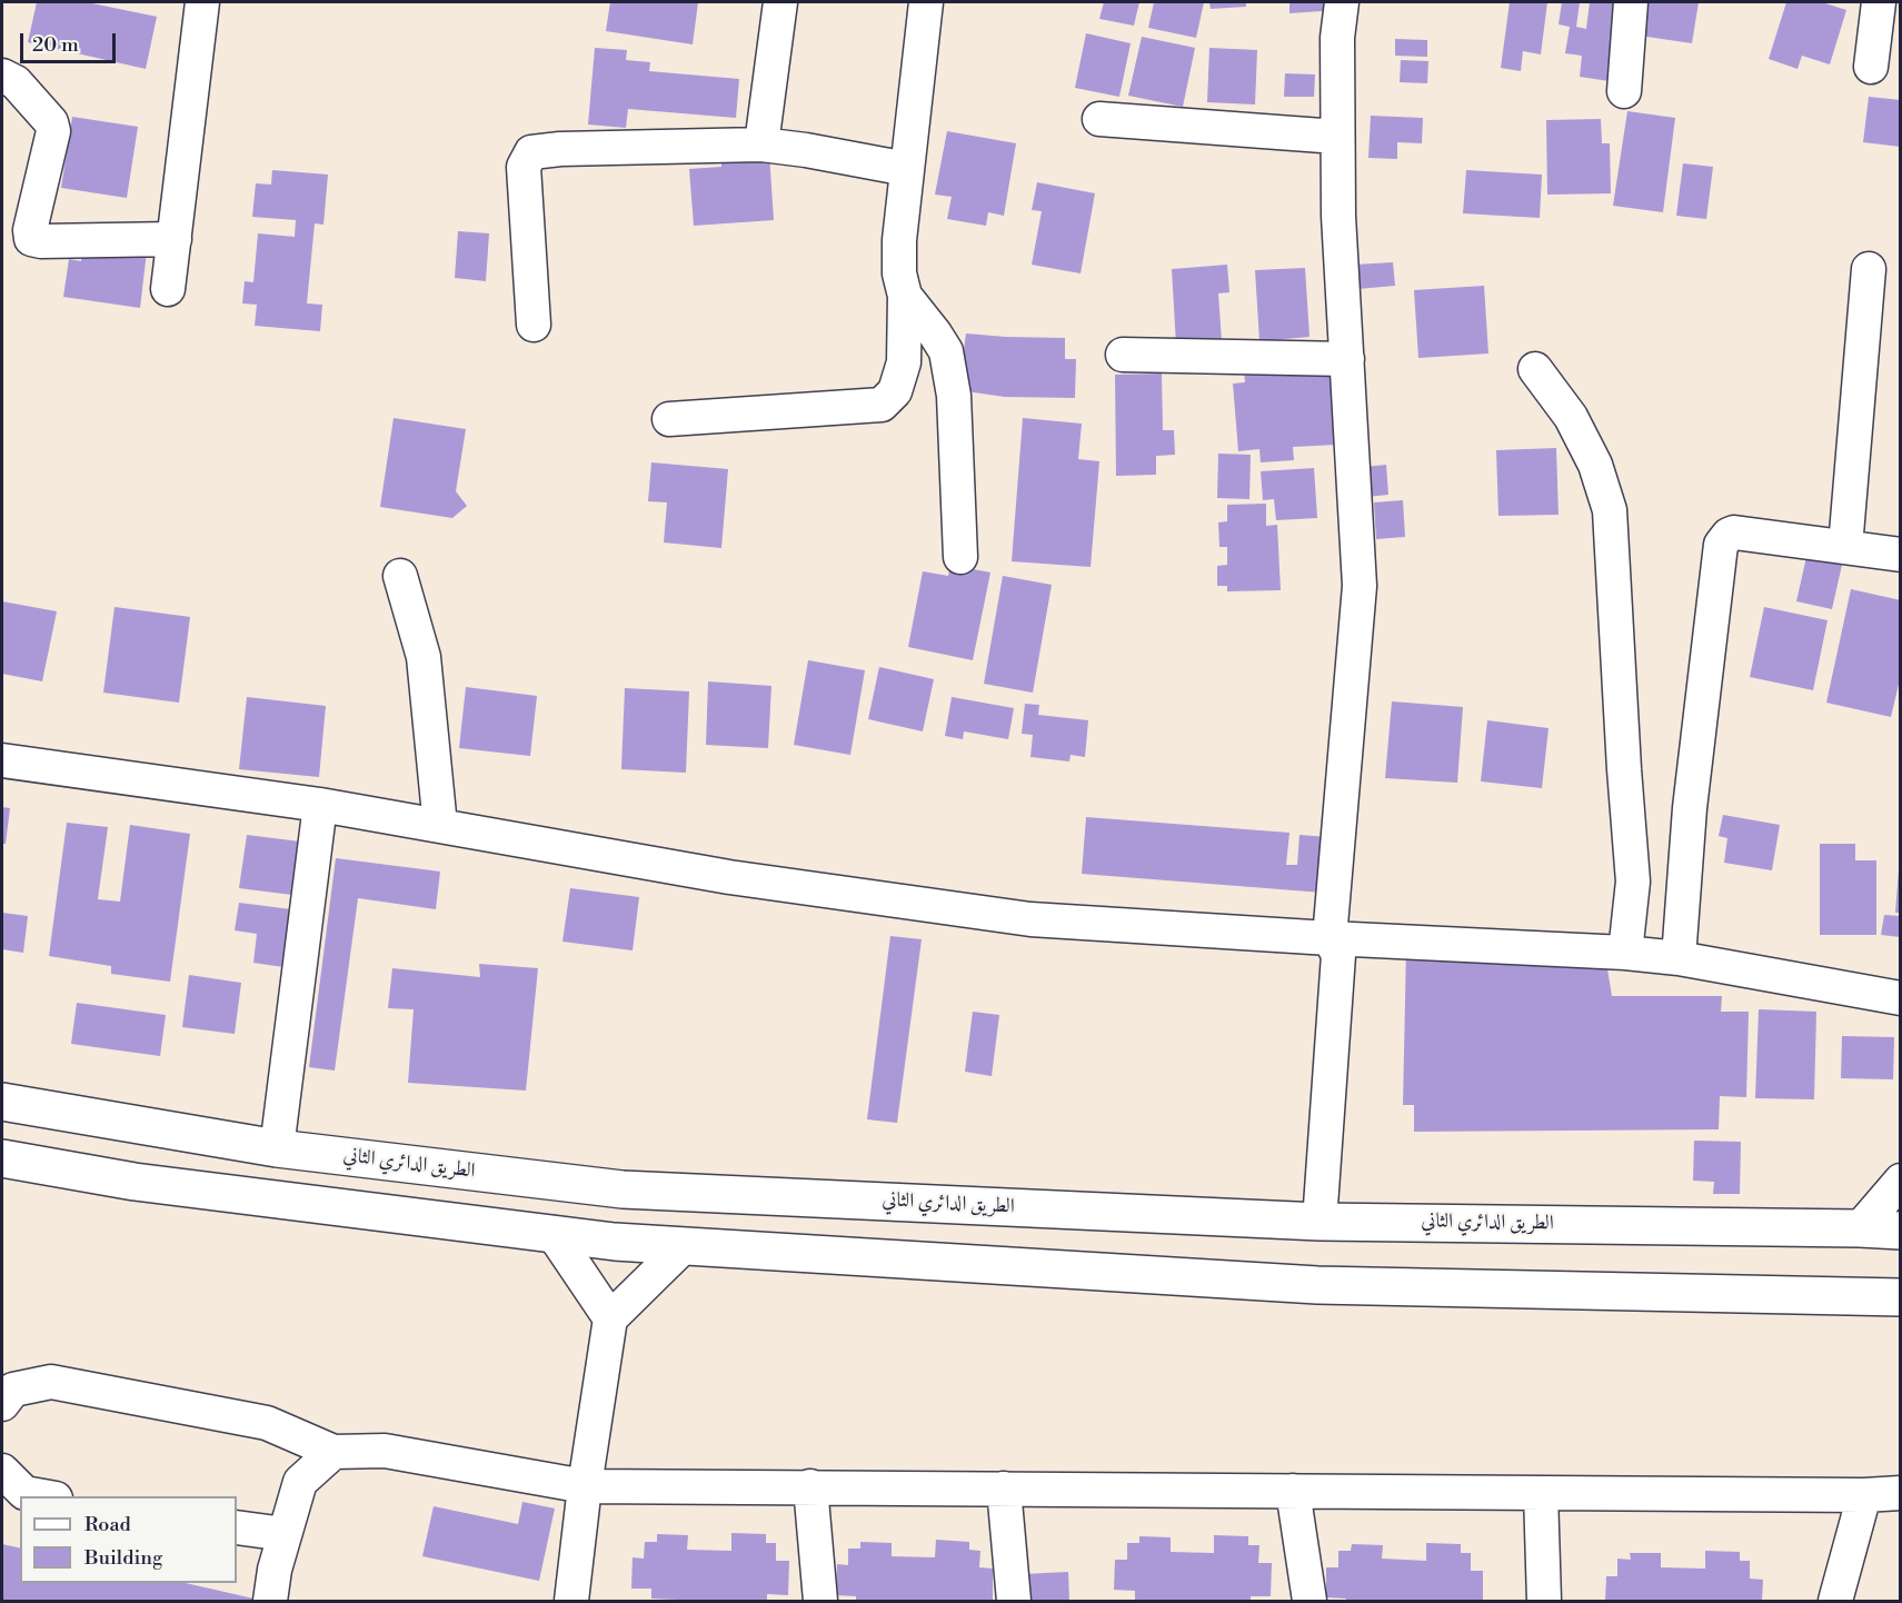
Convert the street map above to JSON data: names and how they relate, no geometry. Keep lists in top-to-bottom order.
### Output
{
  "streets": {
    "highway": ["الطريق الدائري الثاني"]
  },
  "legend": ["Road", "Building"],
  "scale_bar": "20 m"
}
